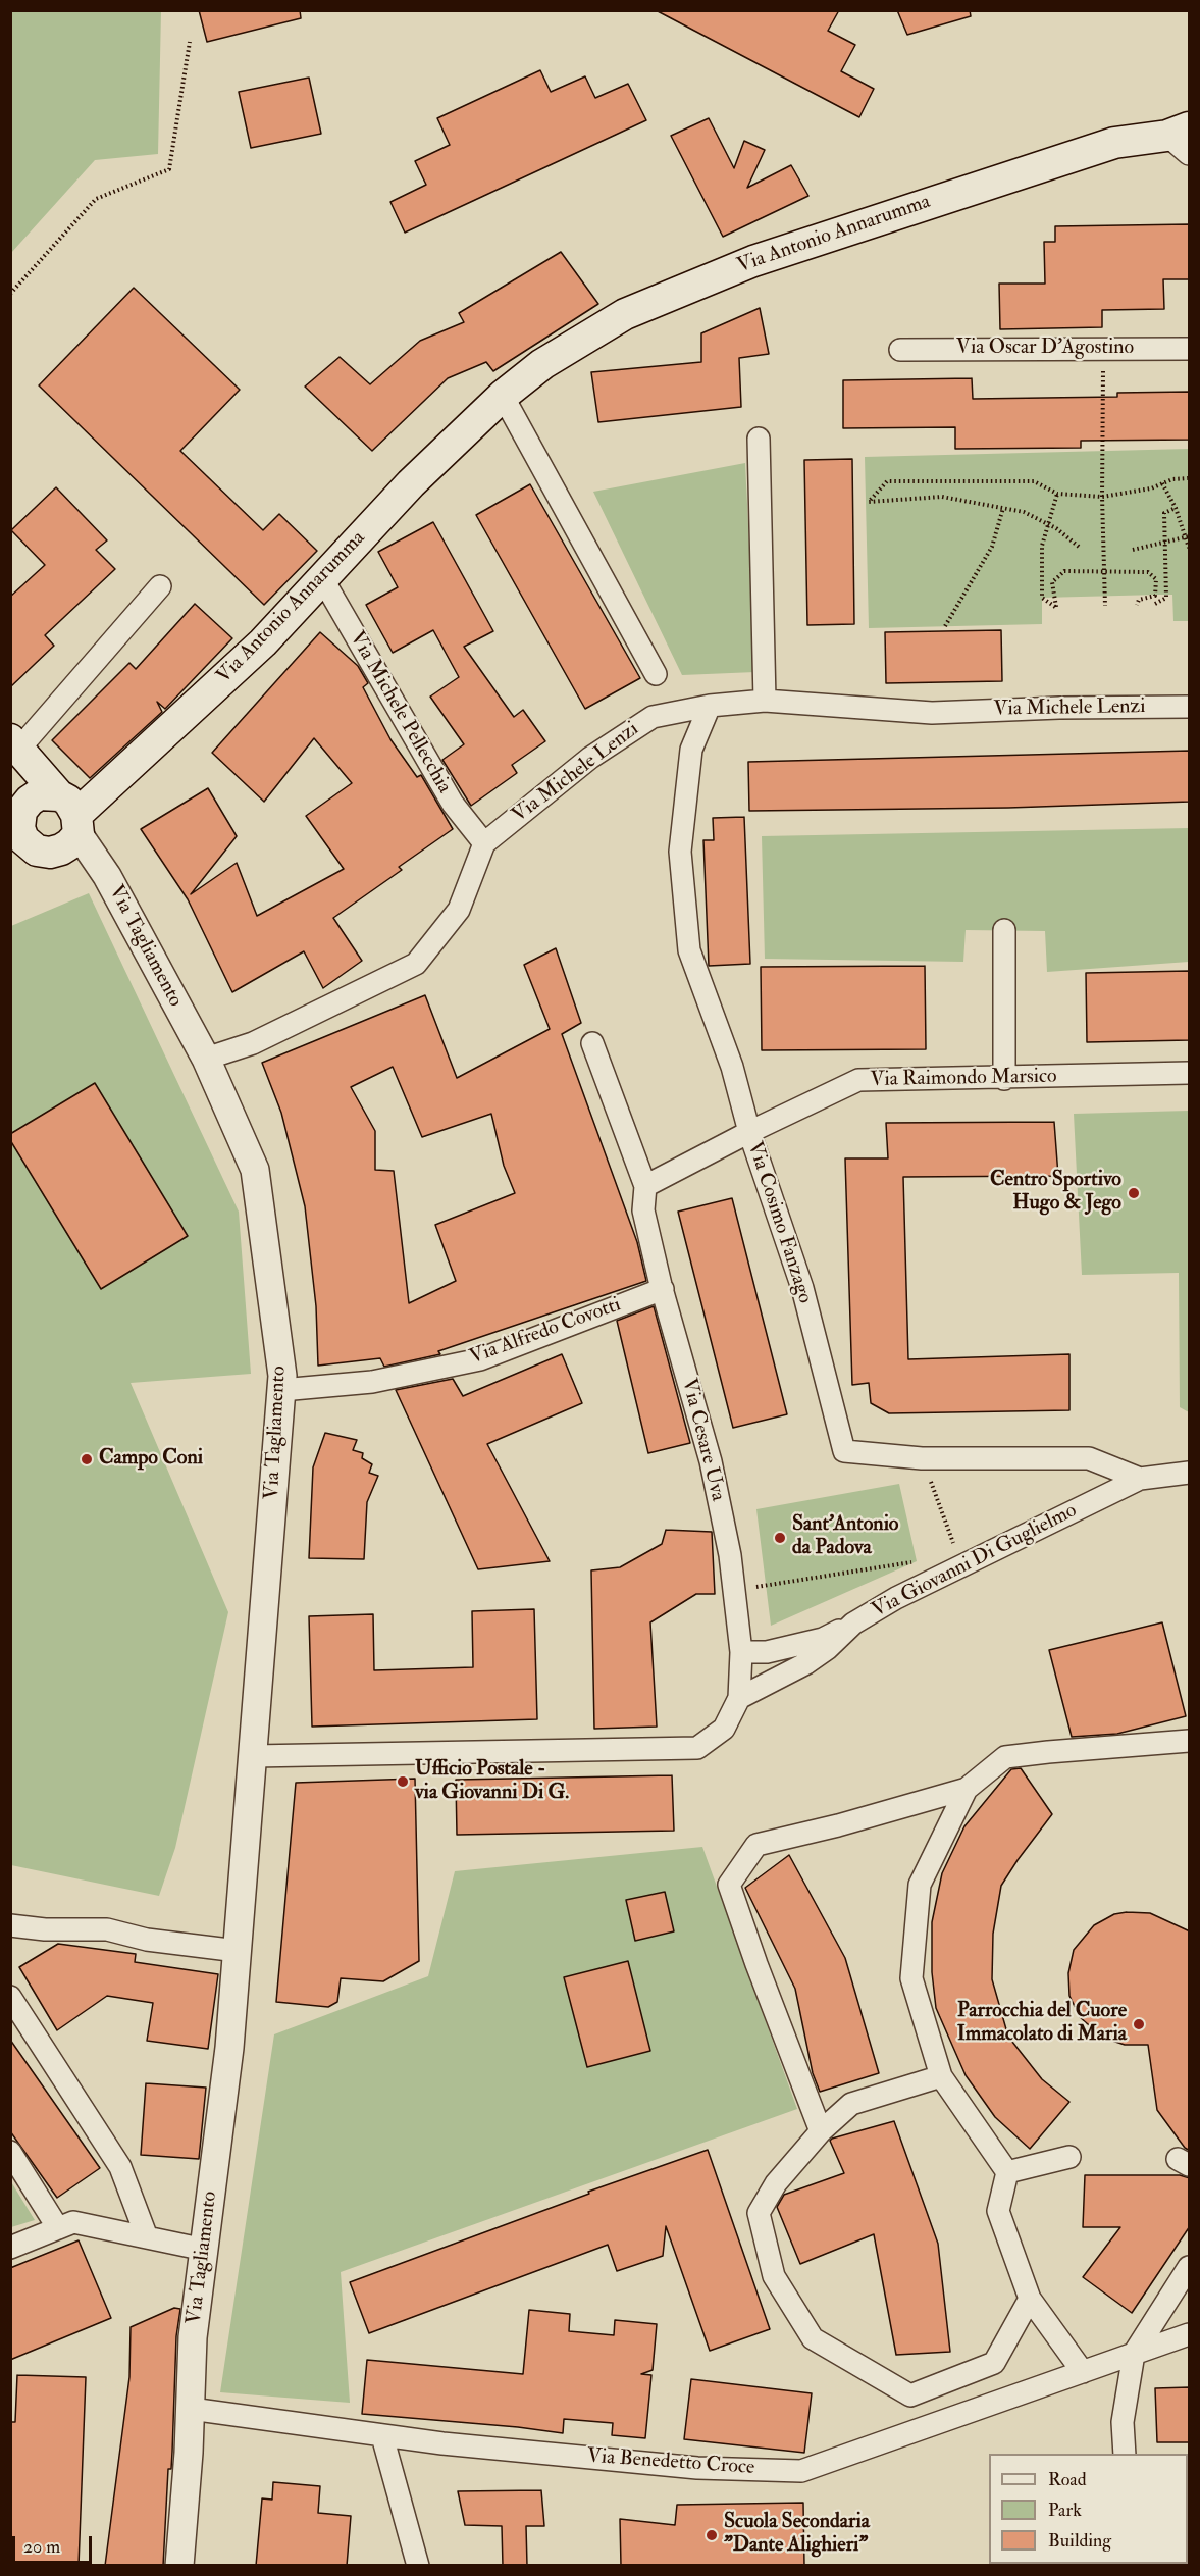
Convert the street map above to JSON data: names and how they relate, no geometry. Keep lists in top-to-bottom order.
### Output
{
  "streets": {
    "main road": ["Via Antonio Annarumma"],
    "street": [
      "Via Oscar D'Agostino",
      "Via Michele Lenzi",
      "Via Michele Pellecchia",
      "Via Tagliamento",
      "Via Raimondo Marsico",
      "Via Cosimo Fanzago",
      "Via Alfredo Covotti",
      "Via Cesare Uva",
      "Via Giovanni Di Guglielmo",
      "Via Benedetto Croce"
    ]
  },
  "crossings": [
    ["Via Antonio Annarumma", "Via Michele Pellecchia"],
    ["Via Antonio Annarumma", "Via Tagliamento"],
    ["Via Michele Lenzi", "Via Michele Pellecchia"],
    ["Via Michele Lenzi", "Via Cosimo Fanzago"],
    ["Via Tagliamento", "Via Alfredo Covotti"],
    ["Via Tagliamento", "Via Benedetto Croce"],
    ["Via Raimondo Marsico", "Via Cosimo Fanzago"],
    ["Via Cosimo Fanzago", "Via Giovanni Di Guglielmo"],
    ["Via Alfredo Covotti", "Via Cesare Uva"],
    ["Via Cesare Uva", "Via Giovanni Di Guglielmo"]
  ],
  "places": [
    "Centro Sportivo Hugo & Jego",
    "Campo Coni",
    "Sant'Antonio da Padova",
    "Ufficio Postale - via Giovanni Di G.",
    "Parrocchia del Cuore Immacolato di Maria",
    "Scuola Secondaria \"Dante Alighieri\""
  ],
  "legend": ["Road", "Park", "Building"],
  "scale_bar": "20 m"
}
